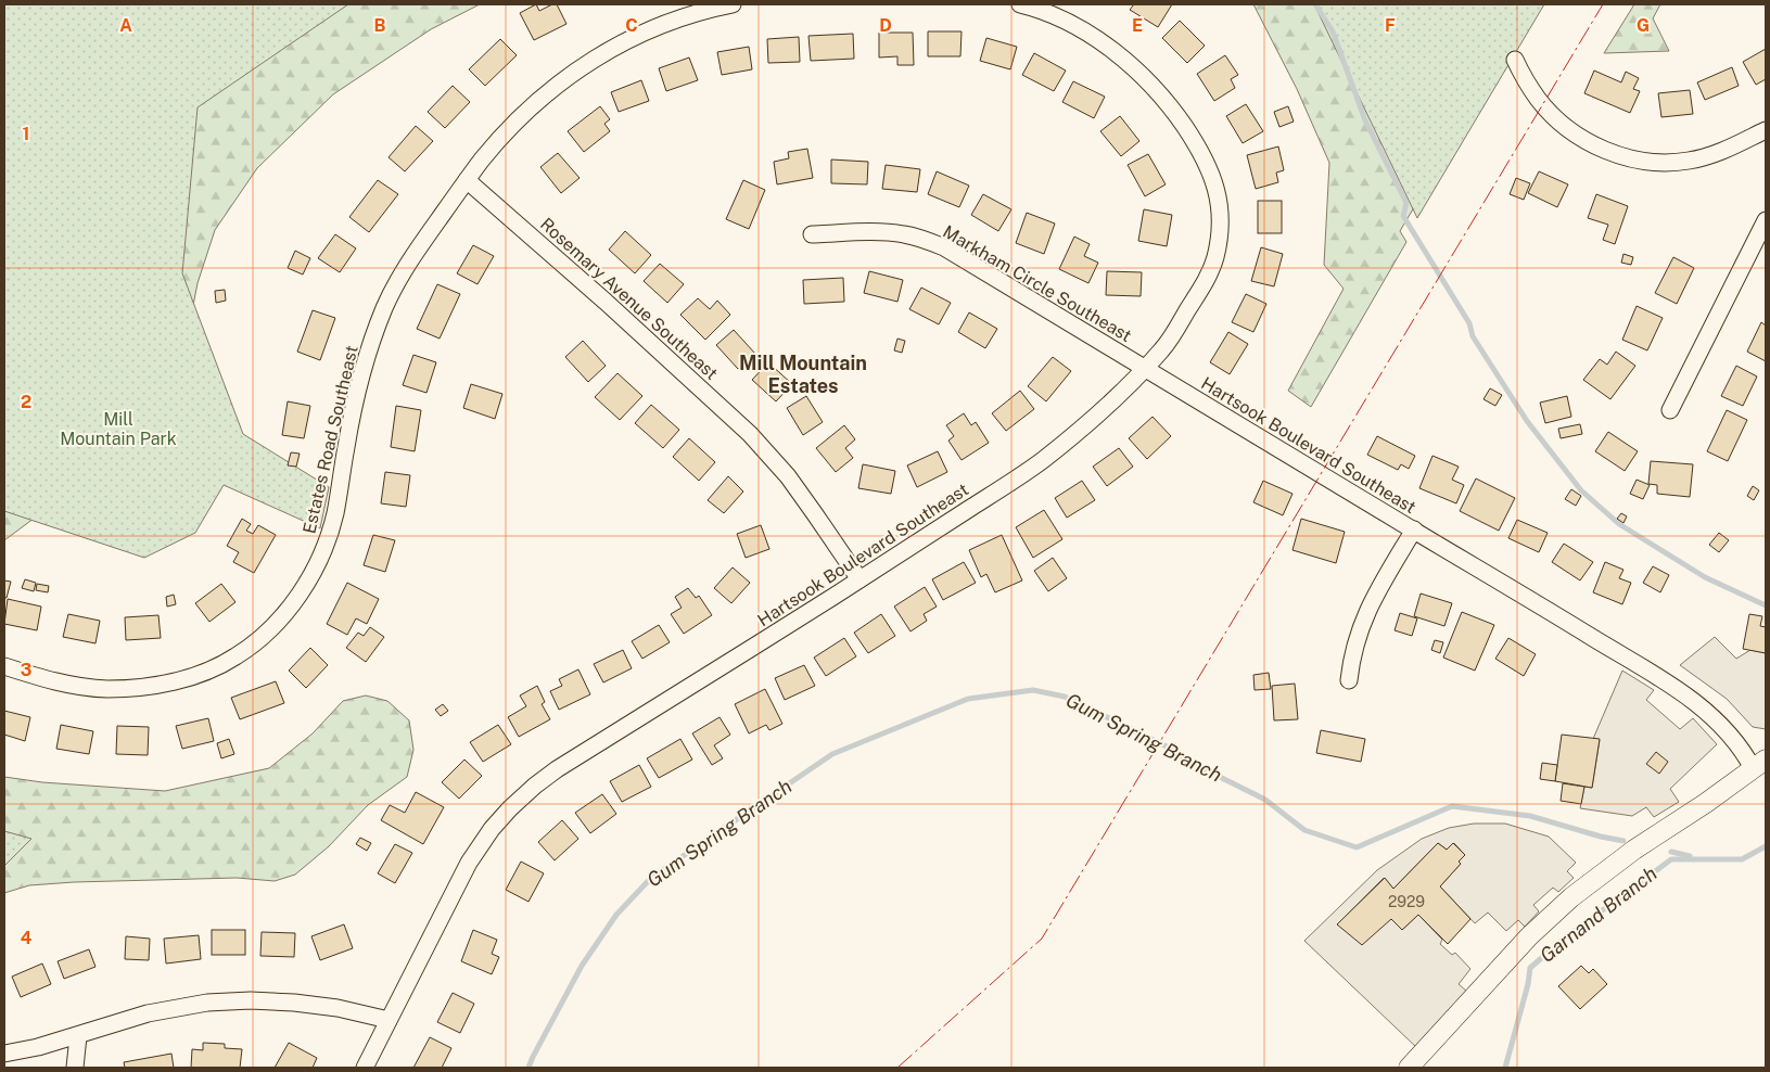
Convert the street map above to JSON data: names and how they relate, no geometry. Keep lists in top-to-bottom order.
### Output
{
  "streets": {
    "street": [
      "Markham Circle Southeast",
      "Rosemary Avenue Southeast",
      "Estates Road Southeast",
      "Hartsook Boulevard Southeast"
    ]
  },
  "crossings": [
    ["Markham Circle Southeast", "Hartsook Boulevard Southeast"],
    ["Rosemary Avenue Southeast", "Estates Road Southeast"],
    ["Rosemary Avenue Southeast", "Hartsook Boulevard Southeast"]
  ],
  "districts": ["Mill Mountain Estates"],
  "water": ["Gum Spring Branch", "Garnand Branch"],
  "parks": ["Mill Mountain Park"],
  "house_numbers": ["2929"],
  "grid": {
    "columns": [
      "A",
      "B",
      "C",
      "D",
      "E",
      "F",
      "G"
    ],
    "rows": [
      "1",
      "2",
      "3",
      "4"
    ]
  }
}
